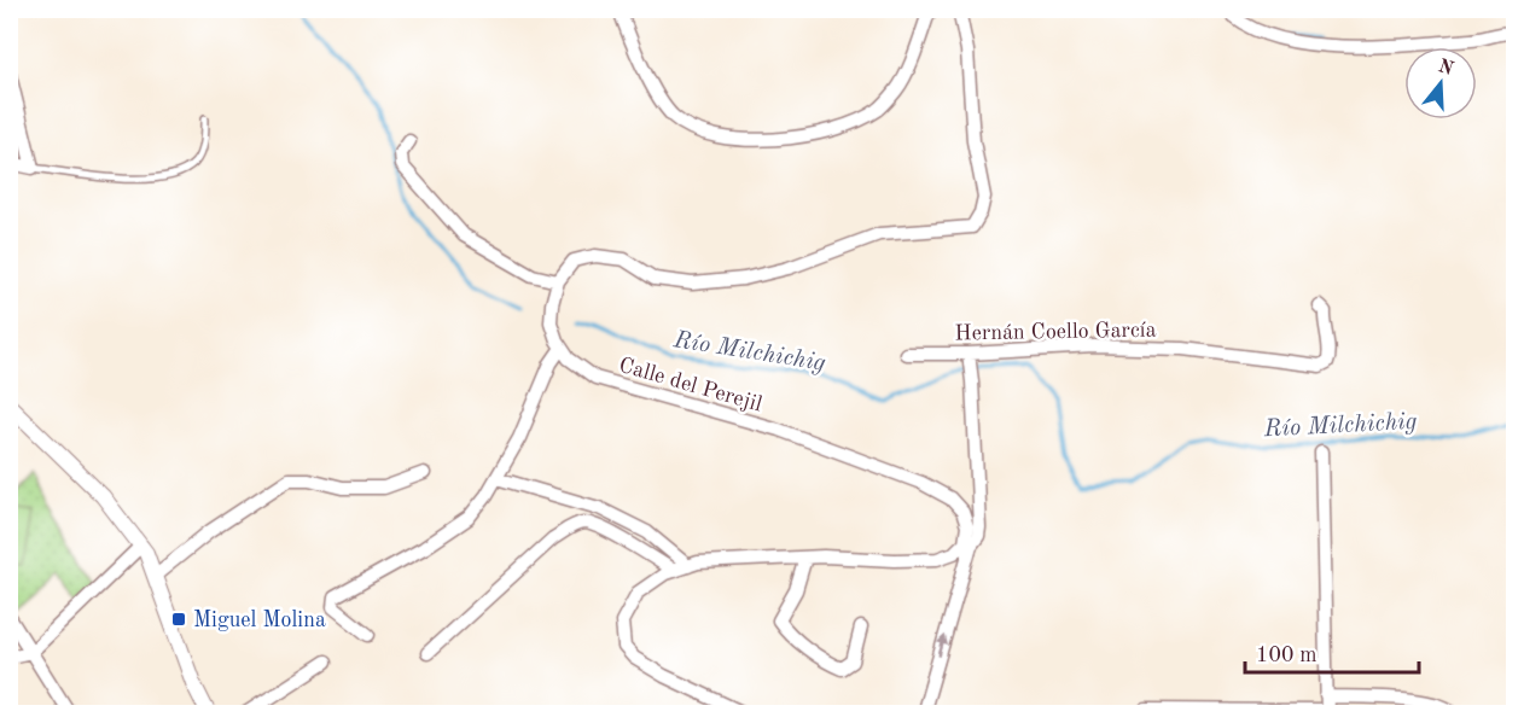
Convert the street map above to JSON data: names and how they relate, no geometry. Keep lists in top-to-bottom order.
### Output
{
  "streets": {
    "street": ["Hernán Coello García", "Calle del Perejil"]
  },
  "crossings": [
    ["Hernán Coello García", "Calle del Perejil"]
  ],
  "water": ["Río Milchichig"],
  "places": {
    "transit": ["Miguel Molina"]
  },
  "scale_bar": "100 m",
  "north": "top"
}
